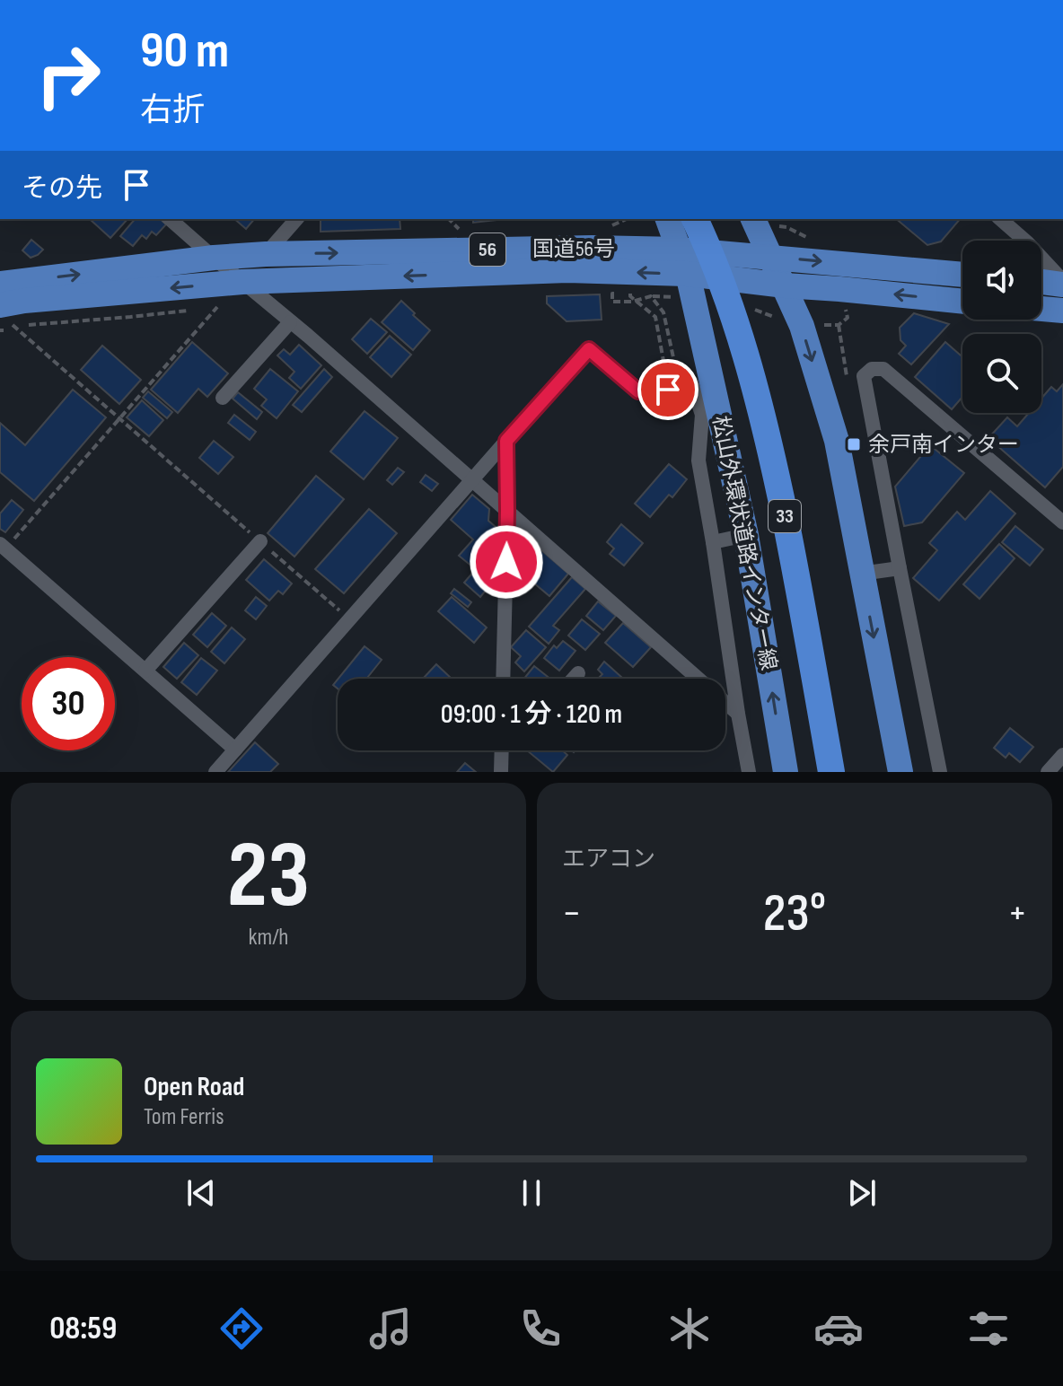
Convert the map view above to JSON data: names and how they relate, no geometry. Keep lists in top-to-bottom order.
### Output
{
  "streets": {
    "highway": [
      "国道56号",
      "56",
      "33",
      "松山外環状道路インター線"
    ]
  },
  "crossings": [
    ["国道56号", "松山外環状道路インター線"]
  ],
  "places": {
    "transit": ["余戸南インター"]
  },
  "page": {
    "turn": ["90 m", "右折"],
    "then": "その先",
    "limit": "30",
    "trip": "09:00 · 1 分 · 120 m",
    "tile": [
      ["23", "km/h"],
      "エアコン"
    ],
    "heat": ["−", "23°", "+"],
    "song": ["Open Road", "Tom Ferris"],
    "tabs": "08:59"
  }
}
